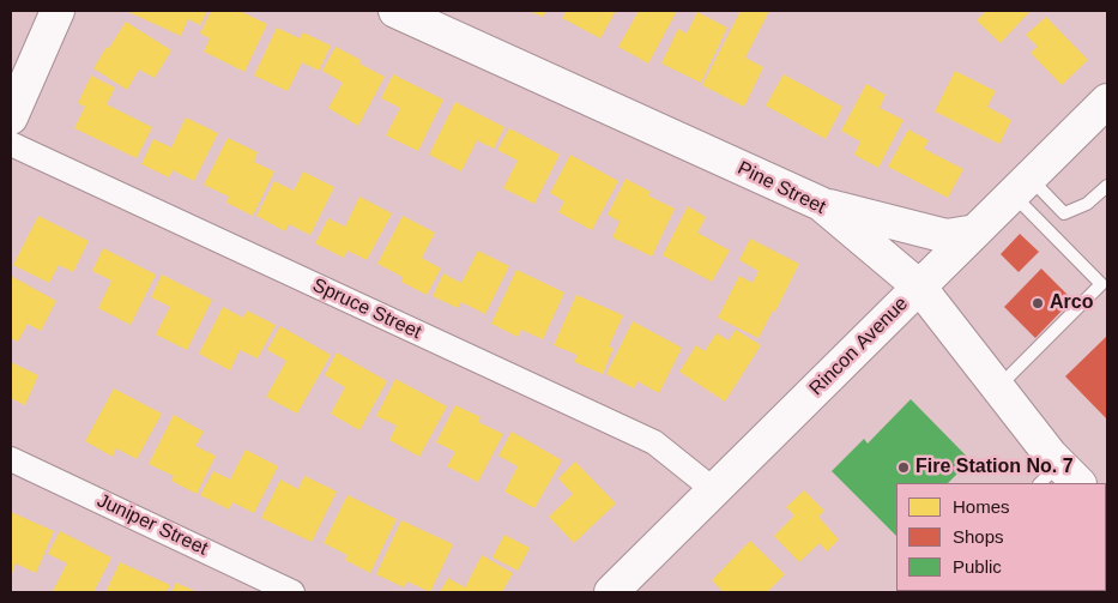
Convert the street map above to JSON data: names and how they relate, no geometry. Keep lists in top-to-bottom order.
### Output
{
  "streets": {
    "street": [
      "Pine Street",
      "Spruce Street",
      "Rincon Avenue",
      "Juniper Street"
    ]
  },
  "crossings": [
    ["Pine Street", "Rincon Avenue"],
    ["Spruce Street", "Rincon Avenue"]
  ],
  "places": ["Arco", "Fire Station No. 7"],
  "legend": ["Homes", "Shops", "Public"]
}
